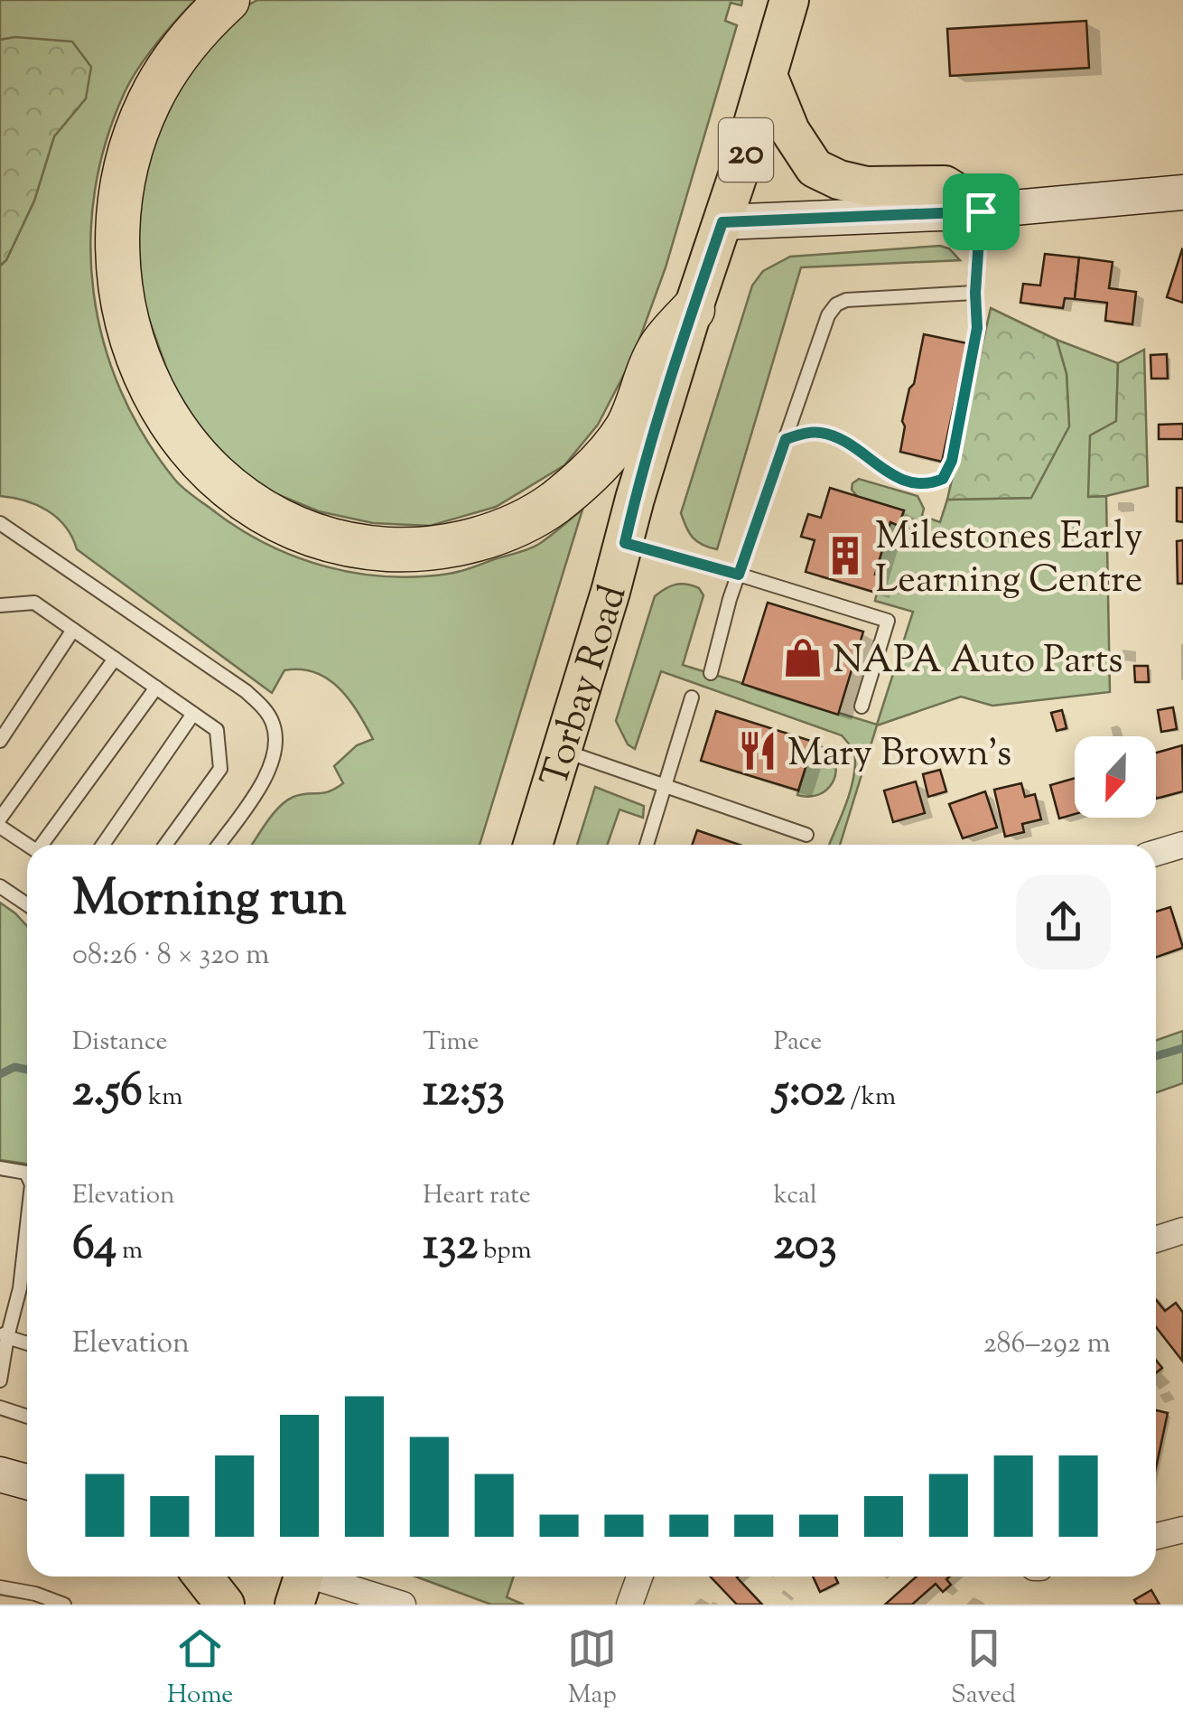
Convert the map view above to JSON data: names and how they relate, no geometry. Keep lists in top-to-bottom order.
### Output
{
  "streets": {
    "main road": ["20", "Torbay Road"]
  },
  "places": {
    "building": ["Milestones Early Learning Centre"],
    "shop": ["NAPA Auto Parts"],
    "restaurant": ["Mary Brown's"]
  },
  "north": "bottom",
  "page": {
    "heading": ["Morning run", "08:26 · 8 × 320 m"],
    "stats": [
      ["Distance", "2.56 km"],
      ["Time", "12:53"],
      ["Pace", "5:02 /km"],
      ["Elevation", "64 m"],
      ["Heart rate", "132 bpm"],
      ["kcal", "203"]
    ],
    "chart": ["Elevation", "286–292 m"],
    "tabs": ["Home", "Map", "Saved"]
  }
}
